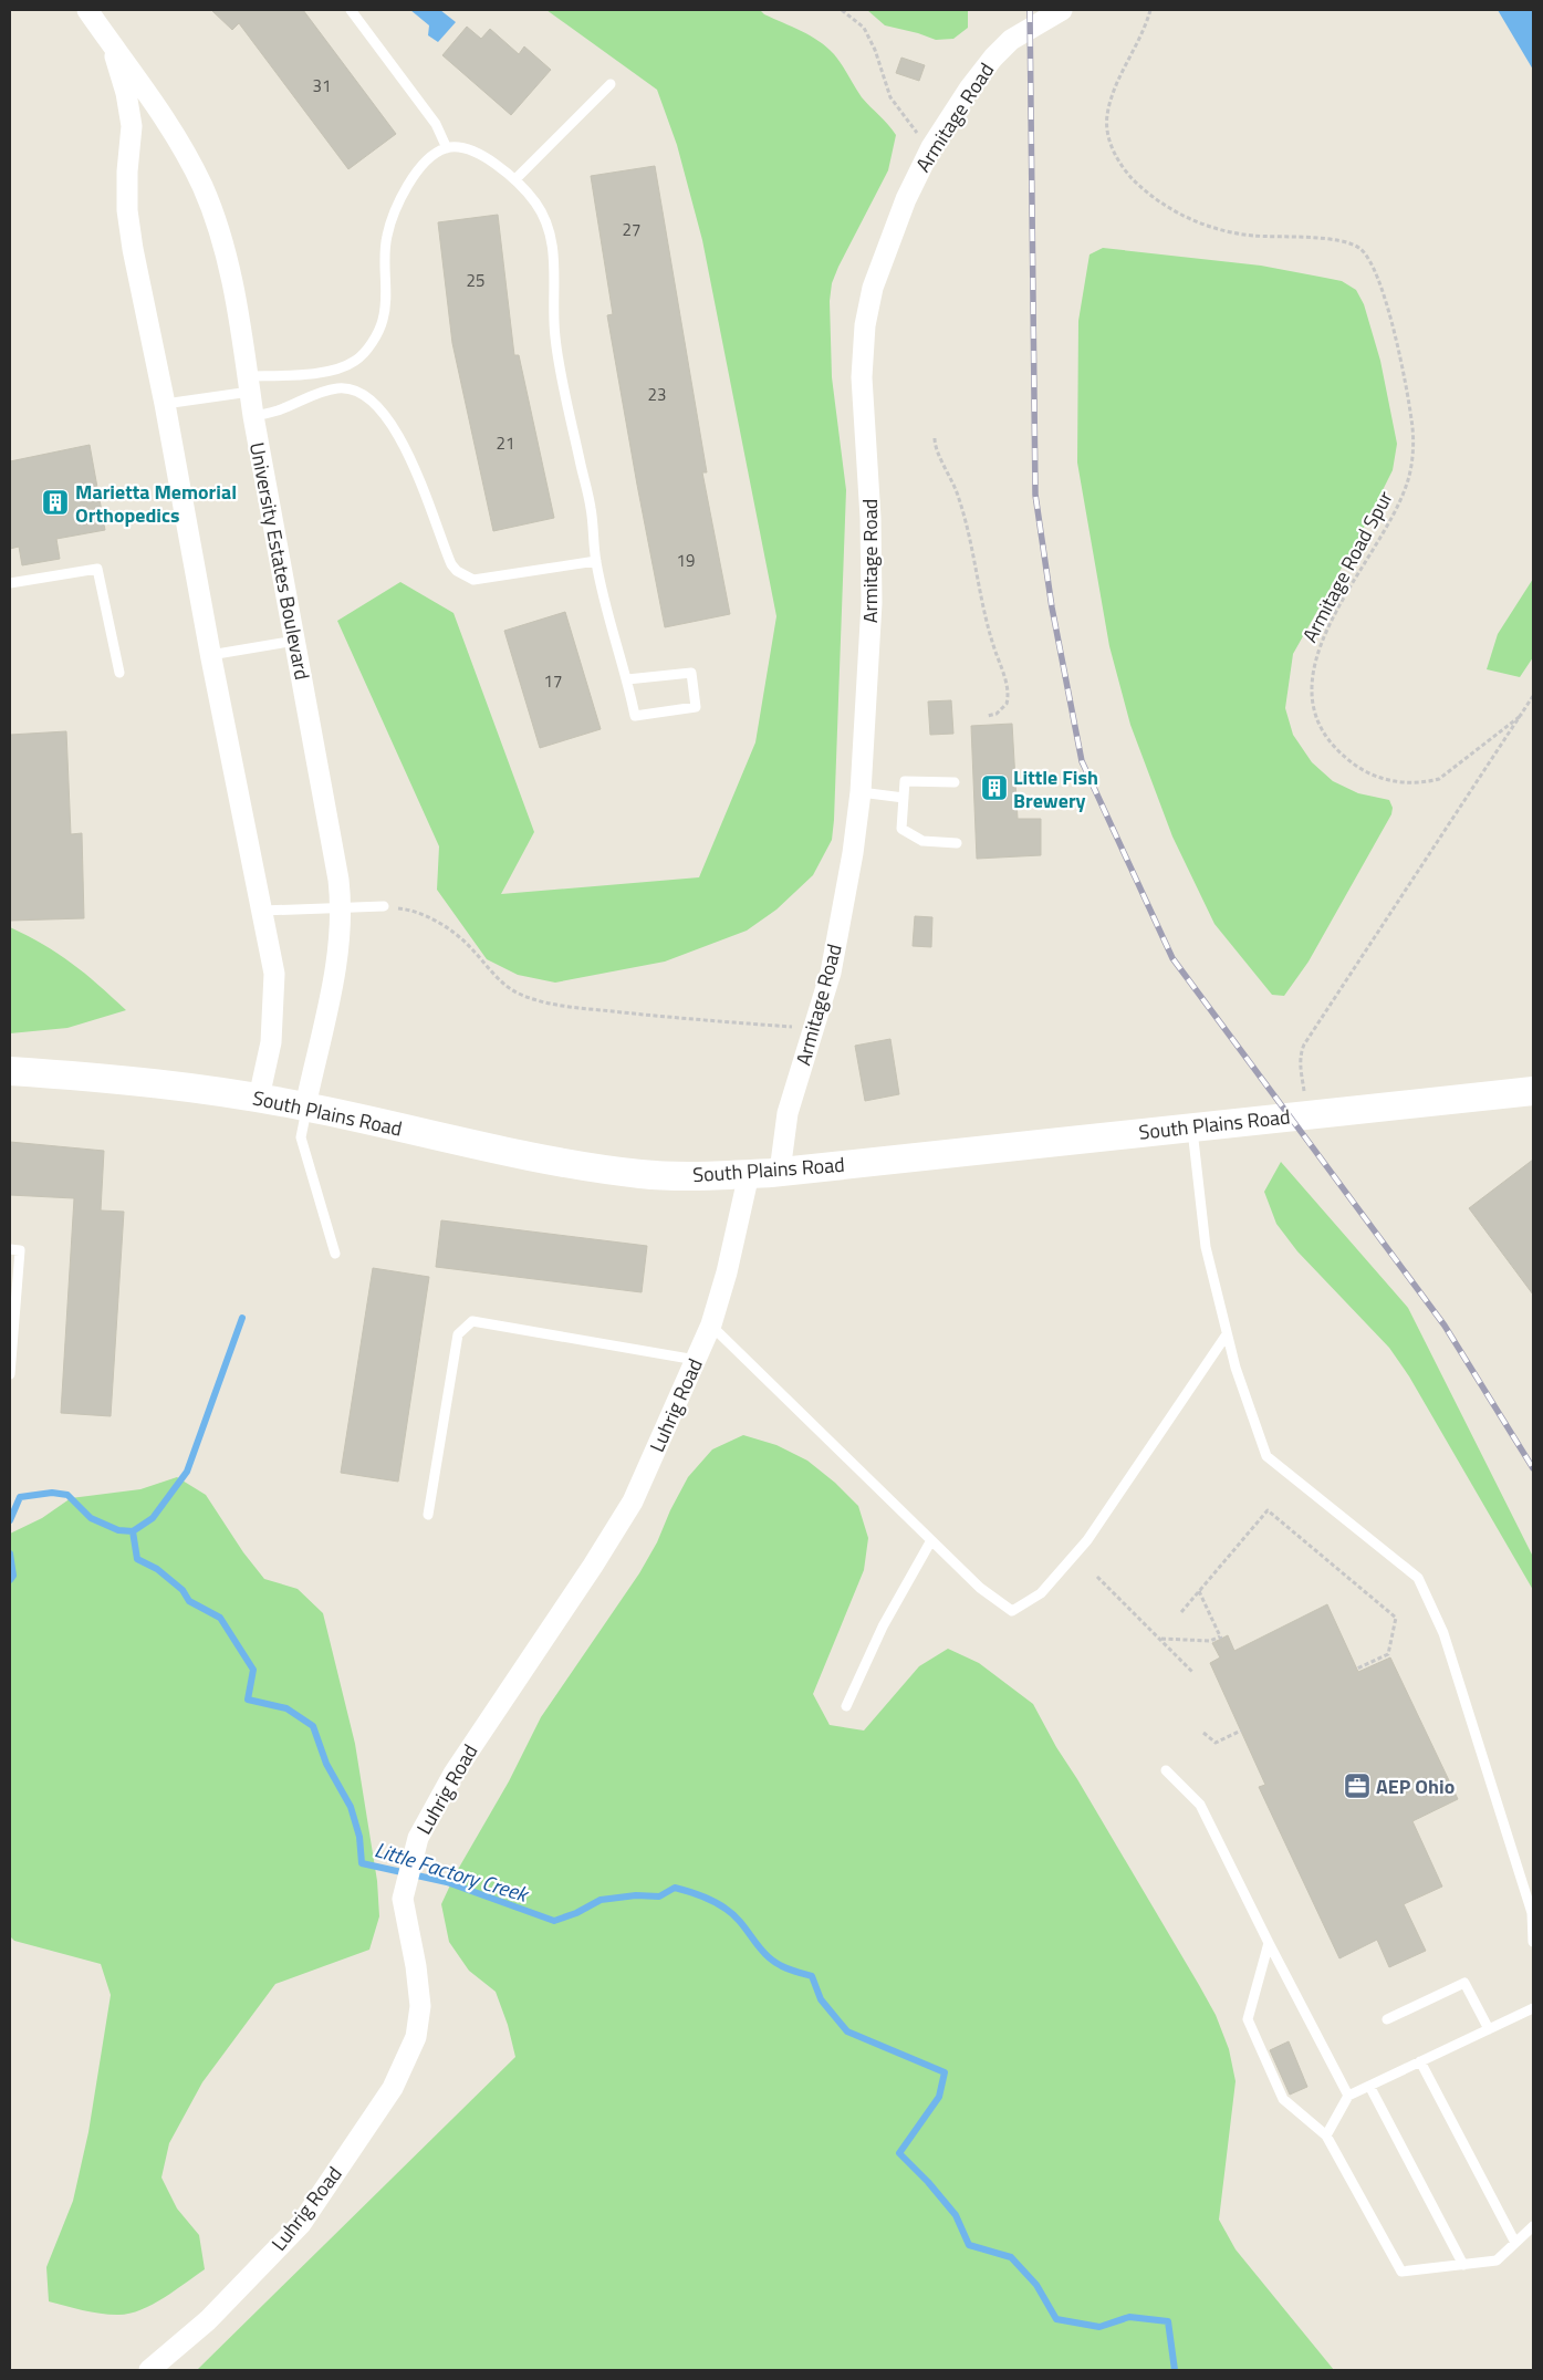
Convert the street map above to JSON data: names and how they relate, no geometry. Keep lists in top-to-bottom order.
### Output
{
  "streets": {
    "main road": ["South Plains Road"],
    "street": ["Armitage Road", "University Estates Boulevard", "Luhrig Road"],
    "path": ["Armitage Road Spur"]
  },
  "crossings": [
    ["Armitage Road", "South Plains Road"],
    ["University Estates Boulevard", "South Plains Road"],
    ["South Plains Road", "Luhrig Road"]
  ],
  "water": ["Little Factory Creek"],
  "places": {
    "building": ["Marietta Memorial Orthopedics", "Little Fish Brewery"],
    "office": ["AEP Ohio"]
  },
  "house_numbers": [
    "31",
    "27",
    "25",
    "23",
    "21",
    "19",
    "17"
  ]
}
